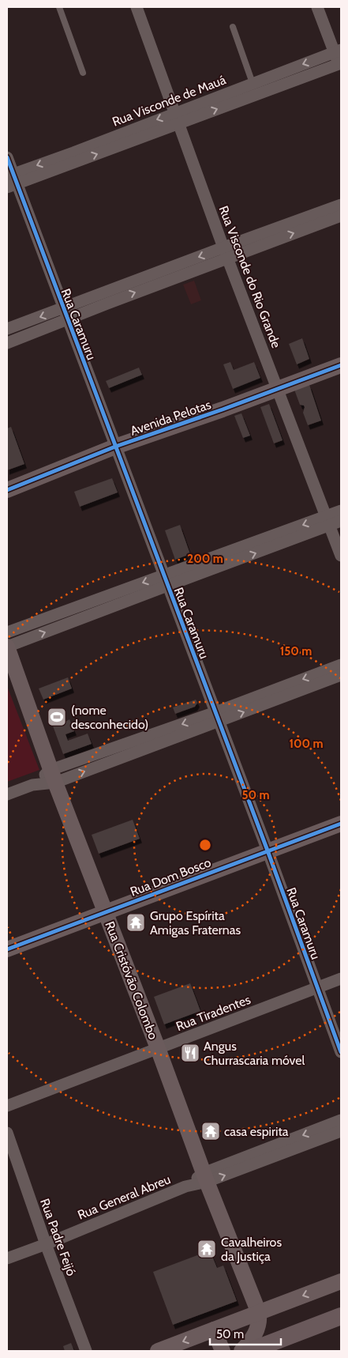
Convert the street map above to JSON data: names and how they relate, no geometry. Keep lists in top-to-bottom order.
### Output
{
  "streets": {
    "street": [
      "Rua Visconde de Mauá",
      "Rua Visconde do Rio Grande",
      "Rua Caramuru",
      "Avenida Pelotas",
      "Rua Dom Bosco",
      "Rua Cristóvão Colombo",
      "Rua Tiradentes",
      "Rua General Abreu",
      "Rua Padre Feijó"
    ]
  },
  "crossings": [
    ["Rua Visconde de Mauá", "Rua Visconde do Rio Grande"],
    ["Rua Visconde de Mauá", "Rua Caramuru"],
    ["Rua Visconde do Rio Grande", "Avenida Pelotas"],
    ["Rua Caramuru", "Avenida Pelotas"],
    ["Rua Caramuru", "Rua Dom Bosco"],
    ["Rua Caramuru", "Rua Tiradentes"],
    ["Rua Dom Bosco", "Rua Cristóvão Colombo"],
    ["Rua Cristóvão Colombo", "Rua Tiradentes"],
    ["Rua Cristóvão Colombo", "Rua General Abreu"],
    ["Rua General Abreu", "Rua Padre Feijó"]
  ],
  "places": {
    "sports": ["(nome desconhecido)"],
    "temple": ["Grupo Espírita Amigas Fraternas", "casa espirita", "Cavalheiros da Justiça"],
    "restaurant": ["Angus Churrascaria móvel"]
  },
  "scale_bar": "50 m",
  "rings": [
    "200 m",
    "150 m",
    "100 m",
    "50 m"
  ]
}
